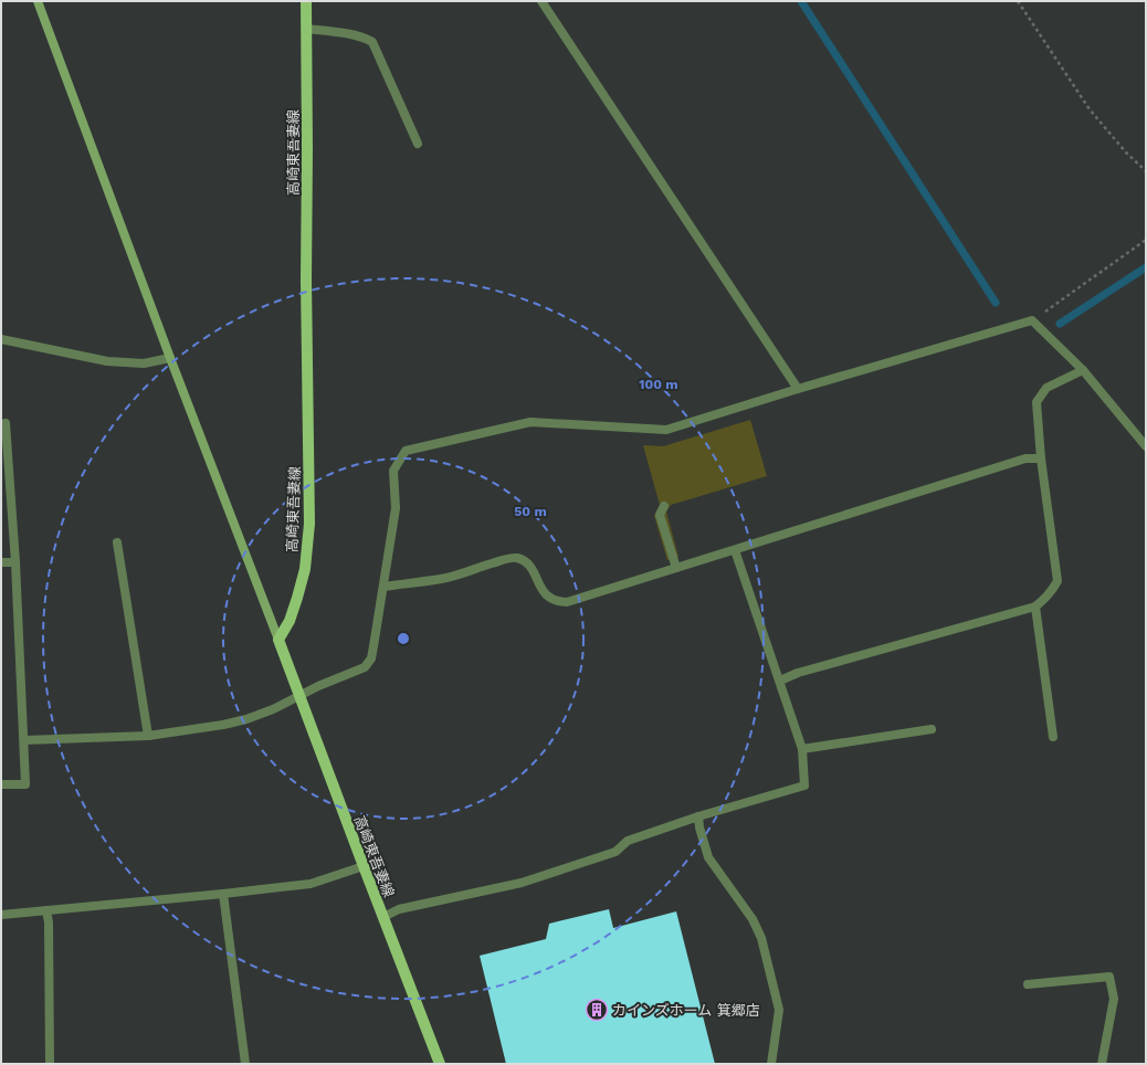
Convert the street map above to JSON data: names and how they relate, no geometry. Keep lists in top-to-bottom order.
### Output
{
  "streets": {
    "main road": ["高崎東吾妻線"]
  },
  "places": {
    "building": ["カインズホーム 箕郷店"]
  },
  "rings": ["100 m", "50 m"]
}
